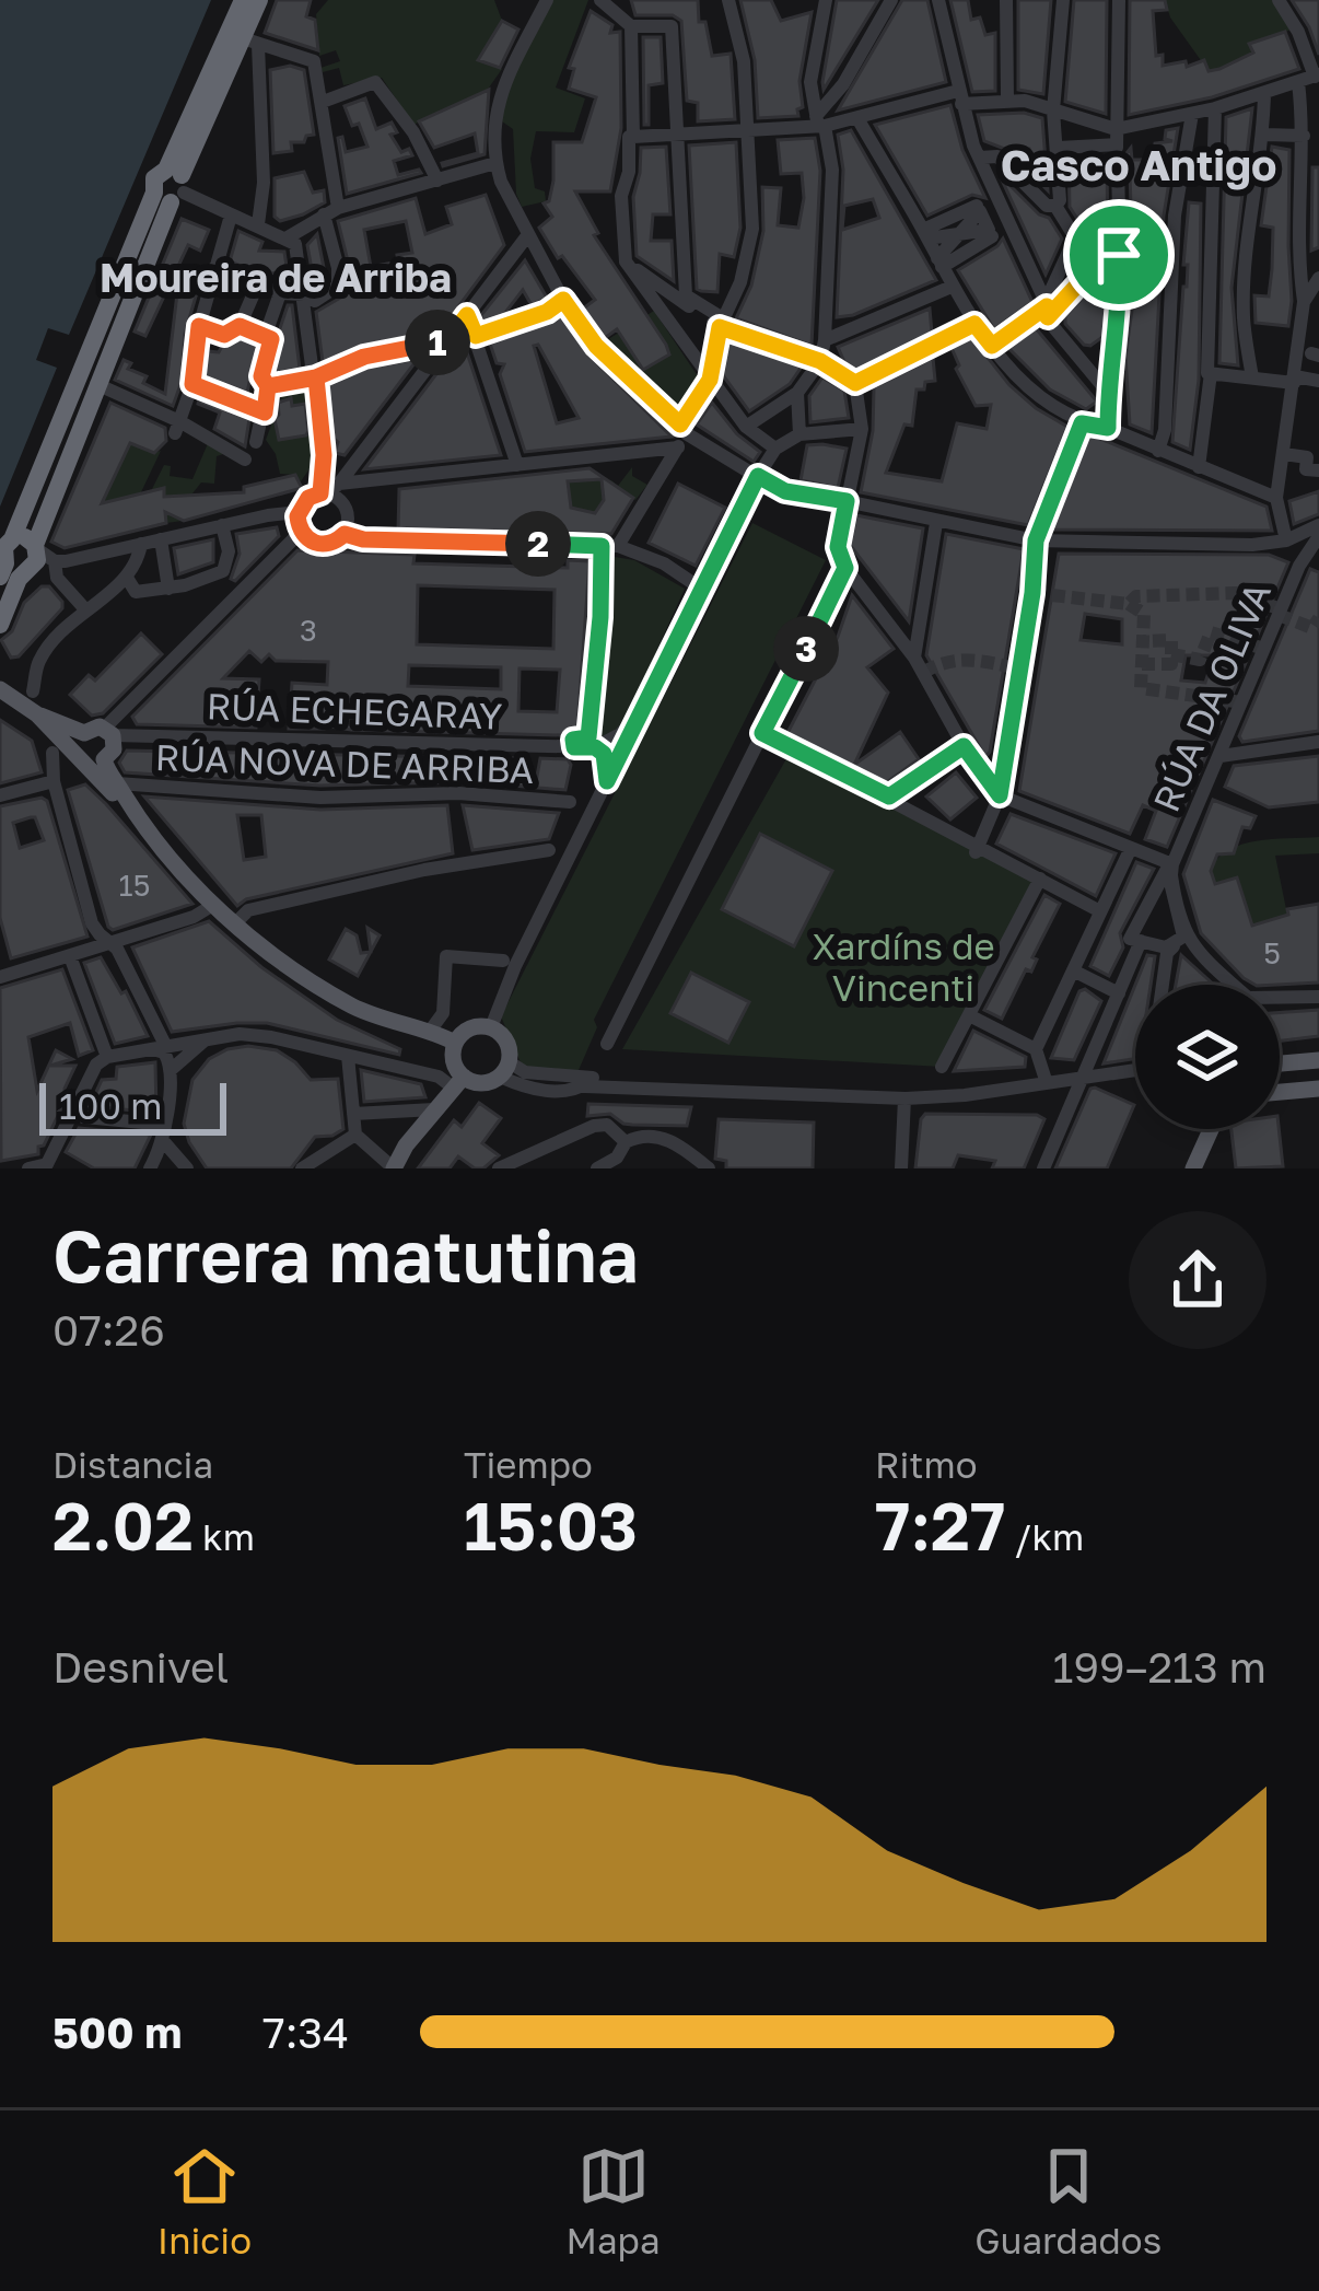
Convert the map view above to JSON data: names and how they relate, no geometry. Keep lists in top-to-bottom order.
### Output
{
  "streets": {
    "street": ["RÚA DA OLIVA", "RÚA ECHEGARAY", "RÚA NOVA DE ARRIBA"]
  },
  "districts": ["Casco Antigo", "Moureira de Arriba"],
  "parks": ["Xardíns de Vincenti"],
  "house_numbers": ["3", "15", "5"],
  "scale_bar": "100 m",
  "page": {
    "pins": ["1", "2", "3"],
    "scale": "100 m",
    "heading": ["Carrera matutina", "07:26"],
    "stats": [
      ["Distancia", "2.02 km"],
      ["Tiempo", "15:03"],
      ["Ritmo", "7:27 /km"]
    ],
    "chart": ["Desnivel", "199–213 m"],
    "list": [
      {
        "name": "500 m",
        "note": "7:34"
      }
    ],
    "tabs": ["Inicio", "Mapa", "Guardados"]
  }
}
